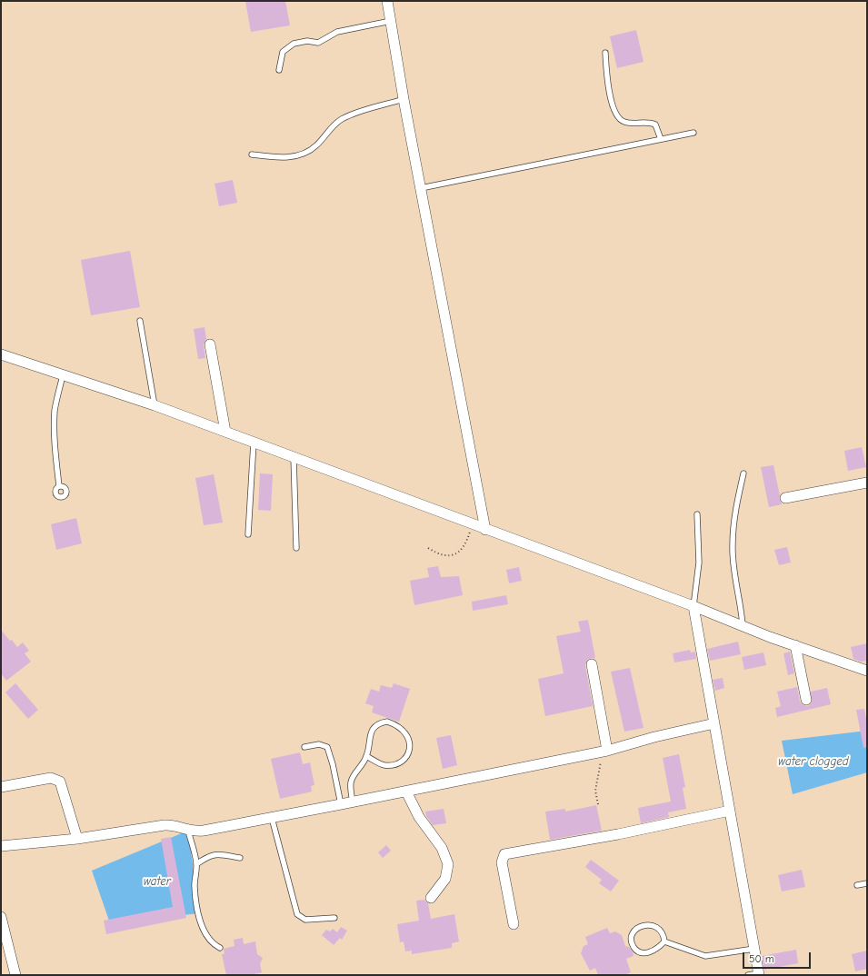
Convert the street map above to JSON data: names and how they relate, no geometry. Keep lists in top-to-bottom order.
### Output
{
  "water": ["water clogged", "water"],
  "scale_bar": "50 m"
}
